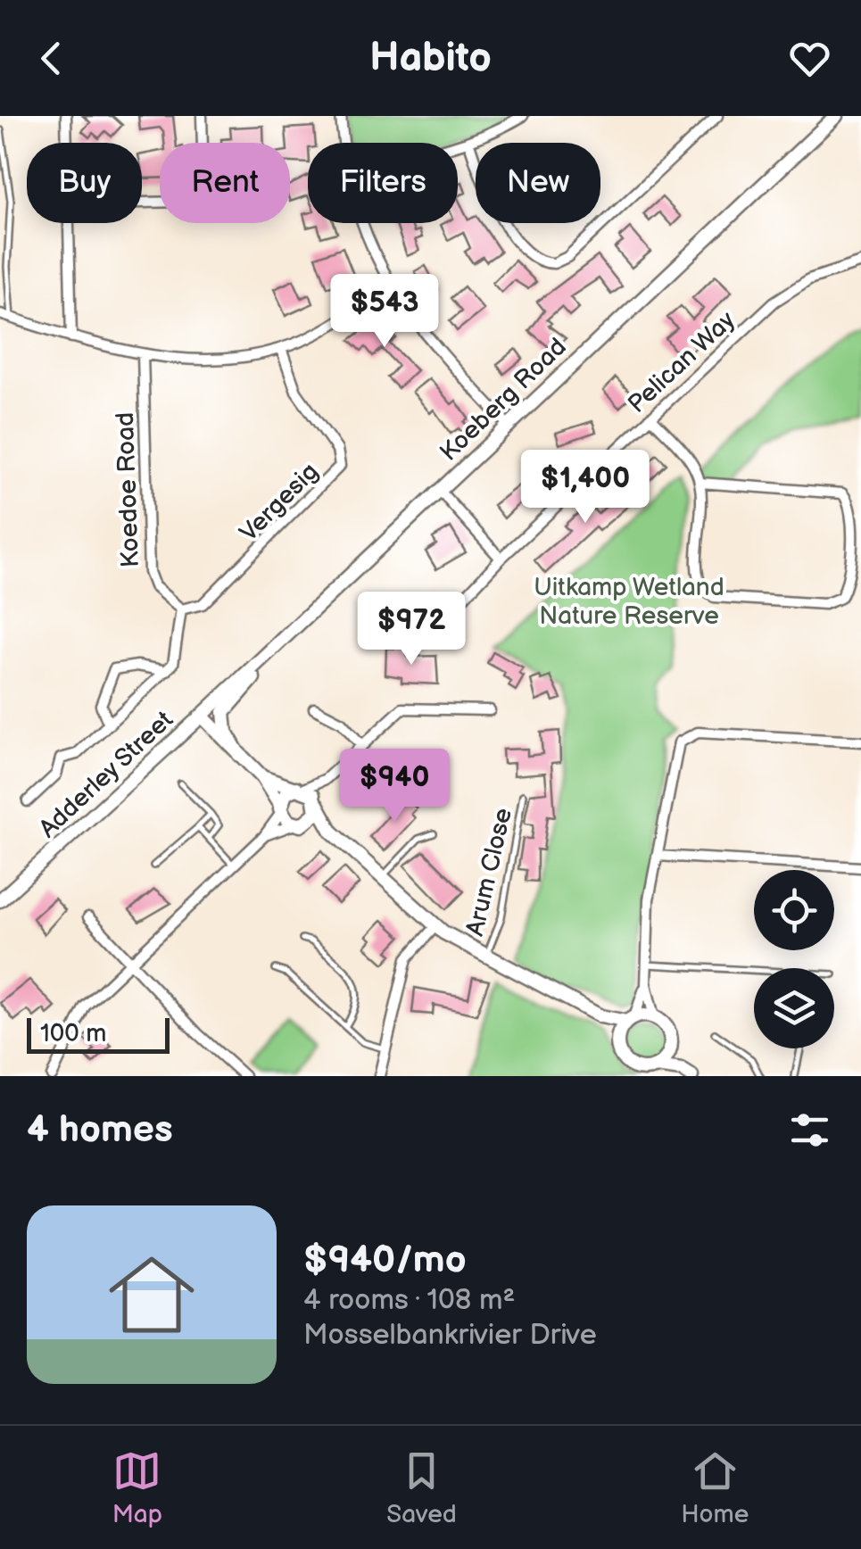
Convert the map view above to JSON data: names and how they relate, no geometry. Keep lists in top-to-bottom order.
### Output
{
  "streets": {
    "main road": ["Koeberg Road", "Adderley Street"],
    "street": ["Pelican Way", "Koedoe Road", "Vergesig"],
    "lane": ["Arum Close"]
  },
  "crossings": [
    ["Koeberg Road", "Adderley Street"],
    ["Koedoe Road", "Vergesig"]
  ],
  "parks": ["Uitkamp Wetland Nature Reserve"],
  "scale_bar": "100 m",
  "page": {
    "header": "Habito",
    "chip": [
      "Buy",
      "Rent",
      "Filters",
      "New"
    ],
    "price": [
      "$543",
      "$1,400",
      "$972",
      "$940"
    ],
    "scale": "100 m",
    "heading": "4 homes",
    "list": [
      {
        "name": "$940/mo",
        "note": "4 rooms · 108 m² · Mosselbankrivier Drive"
      }
    ],
    "tabs": ["Map", "Saved", "Home"]
  }
}
